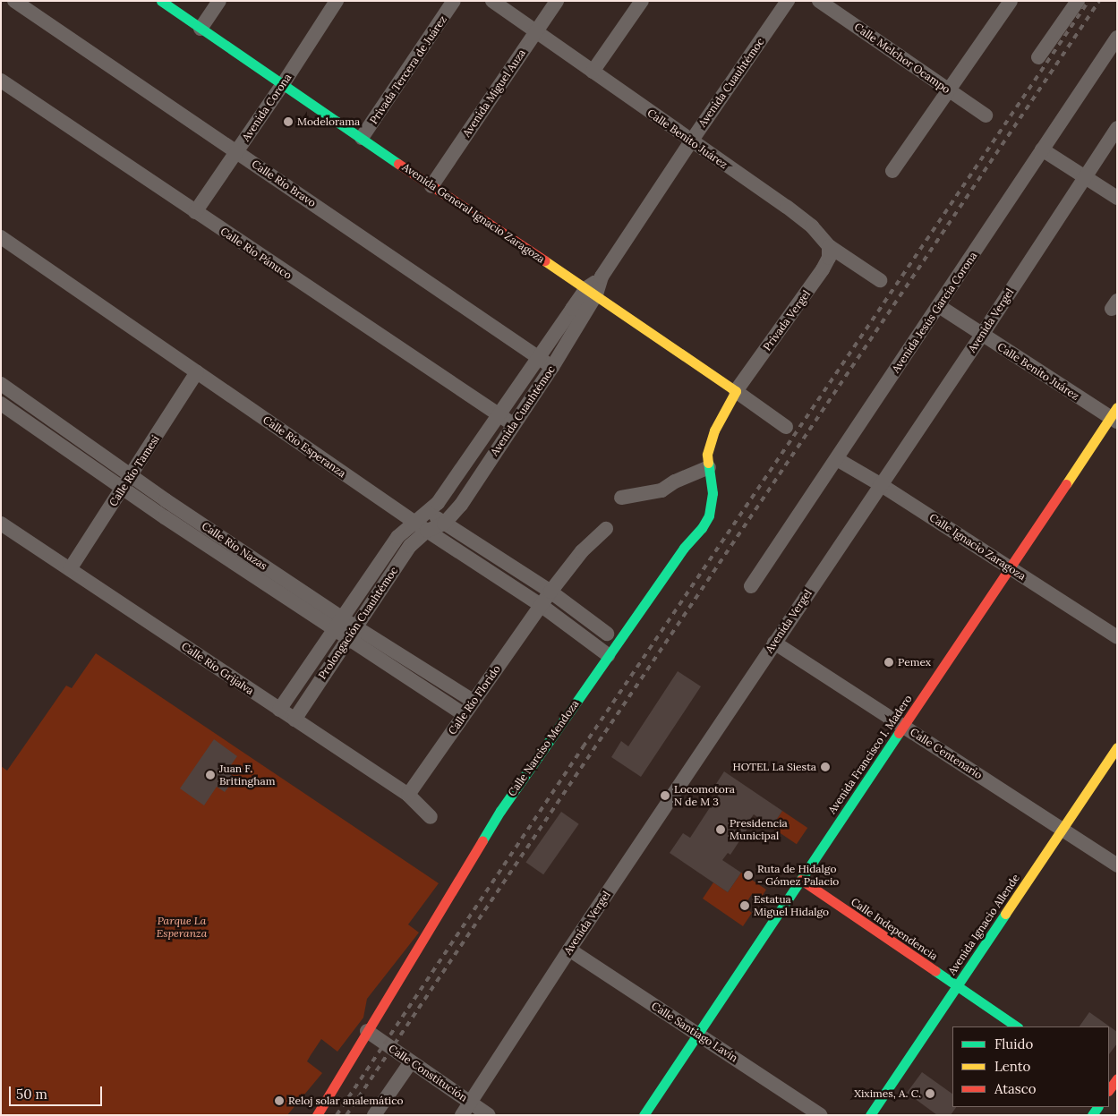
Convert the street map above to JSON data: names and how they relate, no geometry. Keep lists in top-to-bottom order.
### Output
{
  "streets": {
    "street": [
      "Calle Melchor Ocampo",
      "Privada Tercera de Juárez",
      "Avenida Cuauhtémoc",
      "Avenida Miguel Auza",
      "Avenida Corona",
      "Calle Benito Juárez",
      "Calle Río Bravo",
      "Avenida General Ignacio Zaragoza",
      "Calle Río Pánuco",
      "Avenida Jesús García Corona",
      "Privada Vergel",
      "Avenida Vergel",
      "Calle Río Esperanza",
      "Calle Río Tamesi",
      "Calle Río Nazas",
      "Calle Ignacio Zaragoza",
      "Prolongación Cuauhtémoc",
      "Calle Río Grijalva",
      "Calle Río Florido",
      "Calle Narciso Mendoza",
      "Calle Centenario",
      "Avenida Francisco I. Madero",
      "Avenida Ignacio Allende",
      "Calle Independencia",
      "Calle Santiago Lavín",
      "Calle Constitución"
    ]
  },
  "crossings": [
    ["Privada Tercera de Juárez", "Avenida General Ignacio Zaragoza"],
    ["Avenida Cuauhtémoc", "Calle Benito Juárez"],
    ["Avenida Cuauhtémoc", "Calle Río Bravo"],
    ["Avenida Cuauhtémoc", "Avenida General Ignacio Zaragoza"],
    ["Avenida Cuauhtémoc", "Calle Río Pánuco"],
    ["Avenida Cuauhtémoc", "Calle Río Esperanza"],
    ["Avenida Cuauhtémoc", "Prolongación Cuauhtémoc"],
    ["Avenida Miguel Auza", "Calle Benito Juárez"],
    ["Avenida Miguel Auza", "Avenida General Ignacio Zaragoza"],
    ["Avenida Corona", "Calle Río Bravo"],
    ["Avenida Corona", "Avenida General Ignacio Zaragoza"],
    ["Avenida Corona", "Calle Río Pánuco"],
    ["Calle Benito Juárez", "Avenida Jesús García Corona"],
    ["Calle Benito Juárez", "Privada Vergel"],
    ["Calle Benito Juárez", "Avenida Vergel"],
    ["Calle Benito Juárez", "Avenida Francisco I. Madero"],
    ["Avenida General Ignacio Zaragoza", "Privada Vergel"],
    ["Avenida General Ignacio Zaragoza", "Calle Narciso Mendoza"],
    ["Avenida Jesús García Corona", "Calle Ignacio Zaragoza"],
    ["Privada Vergel", "Calle Narciso Mendoza"],
    ["Avenida Vergel", "Calle Ignacio Zaragoza"],
    ["Avenida Vergel", "Calle Centenario"],
    ["Avenida Vergel", "Calle Santiago Lavín"],
    ["Avenida Vergel", "Calle Constitución"],
    ["Calle Río Esperanza", "Calle Río Tamesi"],
    ["Calle Río Esperanza", "Prolongación Cuauhtémoc"],
    ["Calle Río Esperanza", "Calle Río Florido"],
    ["Calle Río Esperanza", "Calle Narciso Mendoza"],
    ["Calle Río Tamesi", "Calle Río Nazas"],
    ["Calle Río Tamesi", "Calle Río Grijalva"],
    ["Calle Río Nazas", "Prolongación Cuauhtémoc"],
    ["Calle Río Nazas", "Calle Río Florido"],
    ["Calle Ignacio Zaragoza", "Avenida Francisco I. Madero"],
    ["Prolongación Cuauhtémoc", "Calle Río Grijalva"],
    ["Calle Río Grijalva", "Calle Río Florido"],
    ["Calle Narciso Mendoza", "Calle Constitución"],
    ["Calle Centenario", "Avenida Francisco I. Madero"],
    ["Calle Centenario", "Avenida Ignacio Allende"],
    ["Avenida Francisco I. Madero", "Calle Independencia"],
    ["Avenida Francisco I. Madero", "Calle Santiago Lavín"],
    ["Avenida Ignacio Allende", "Calle Independencia"]
  ],
  "parks": ["Parque La Esperanza"],
  "places": [
    "Modelorama",
    "Pemex",
    "HOTEL La Siesta",
    "Juan F. Britingham",
    "Locomotora N de M 3",
    "Presidencia Municipal",
    "Ruta de Hidalgo - Gómez Palacio",
    "Estatua Miguel Hidalgo",
    "Xiximes, A. C.",
    "Reloj solar analemático"
  ],
  "legend": ["Fluido", "Lento", "Atasco"],
  "scale_bar": "50 m"
}
